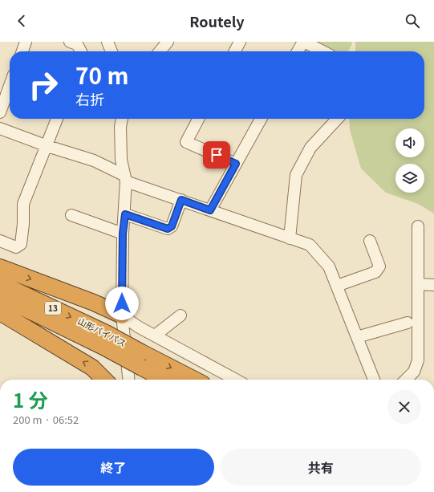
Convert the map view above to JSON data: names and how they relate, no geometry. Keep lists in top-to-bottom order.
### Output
{
  "streets": {
    "highway": ["13", "山形バイパス"]
  },
  "page": {
    "header": "Routely",
    "turn": ["70 m", "右折"],
    "heading": ["1 分", "200 m · 06:52"],
    "buttons": ["終了", "共有"]
  }
}
